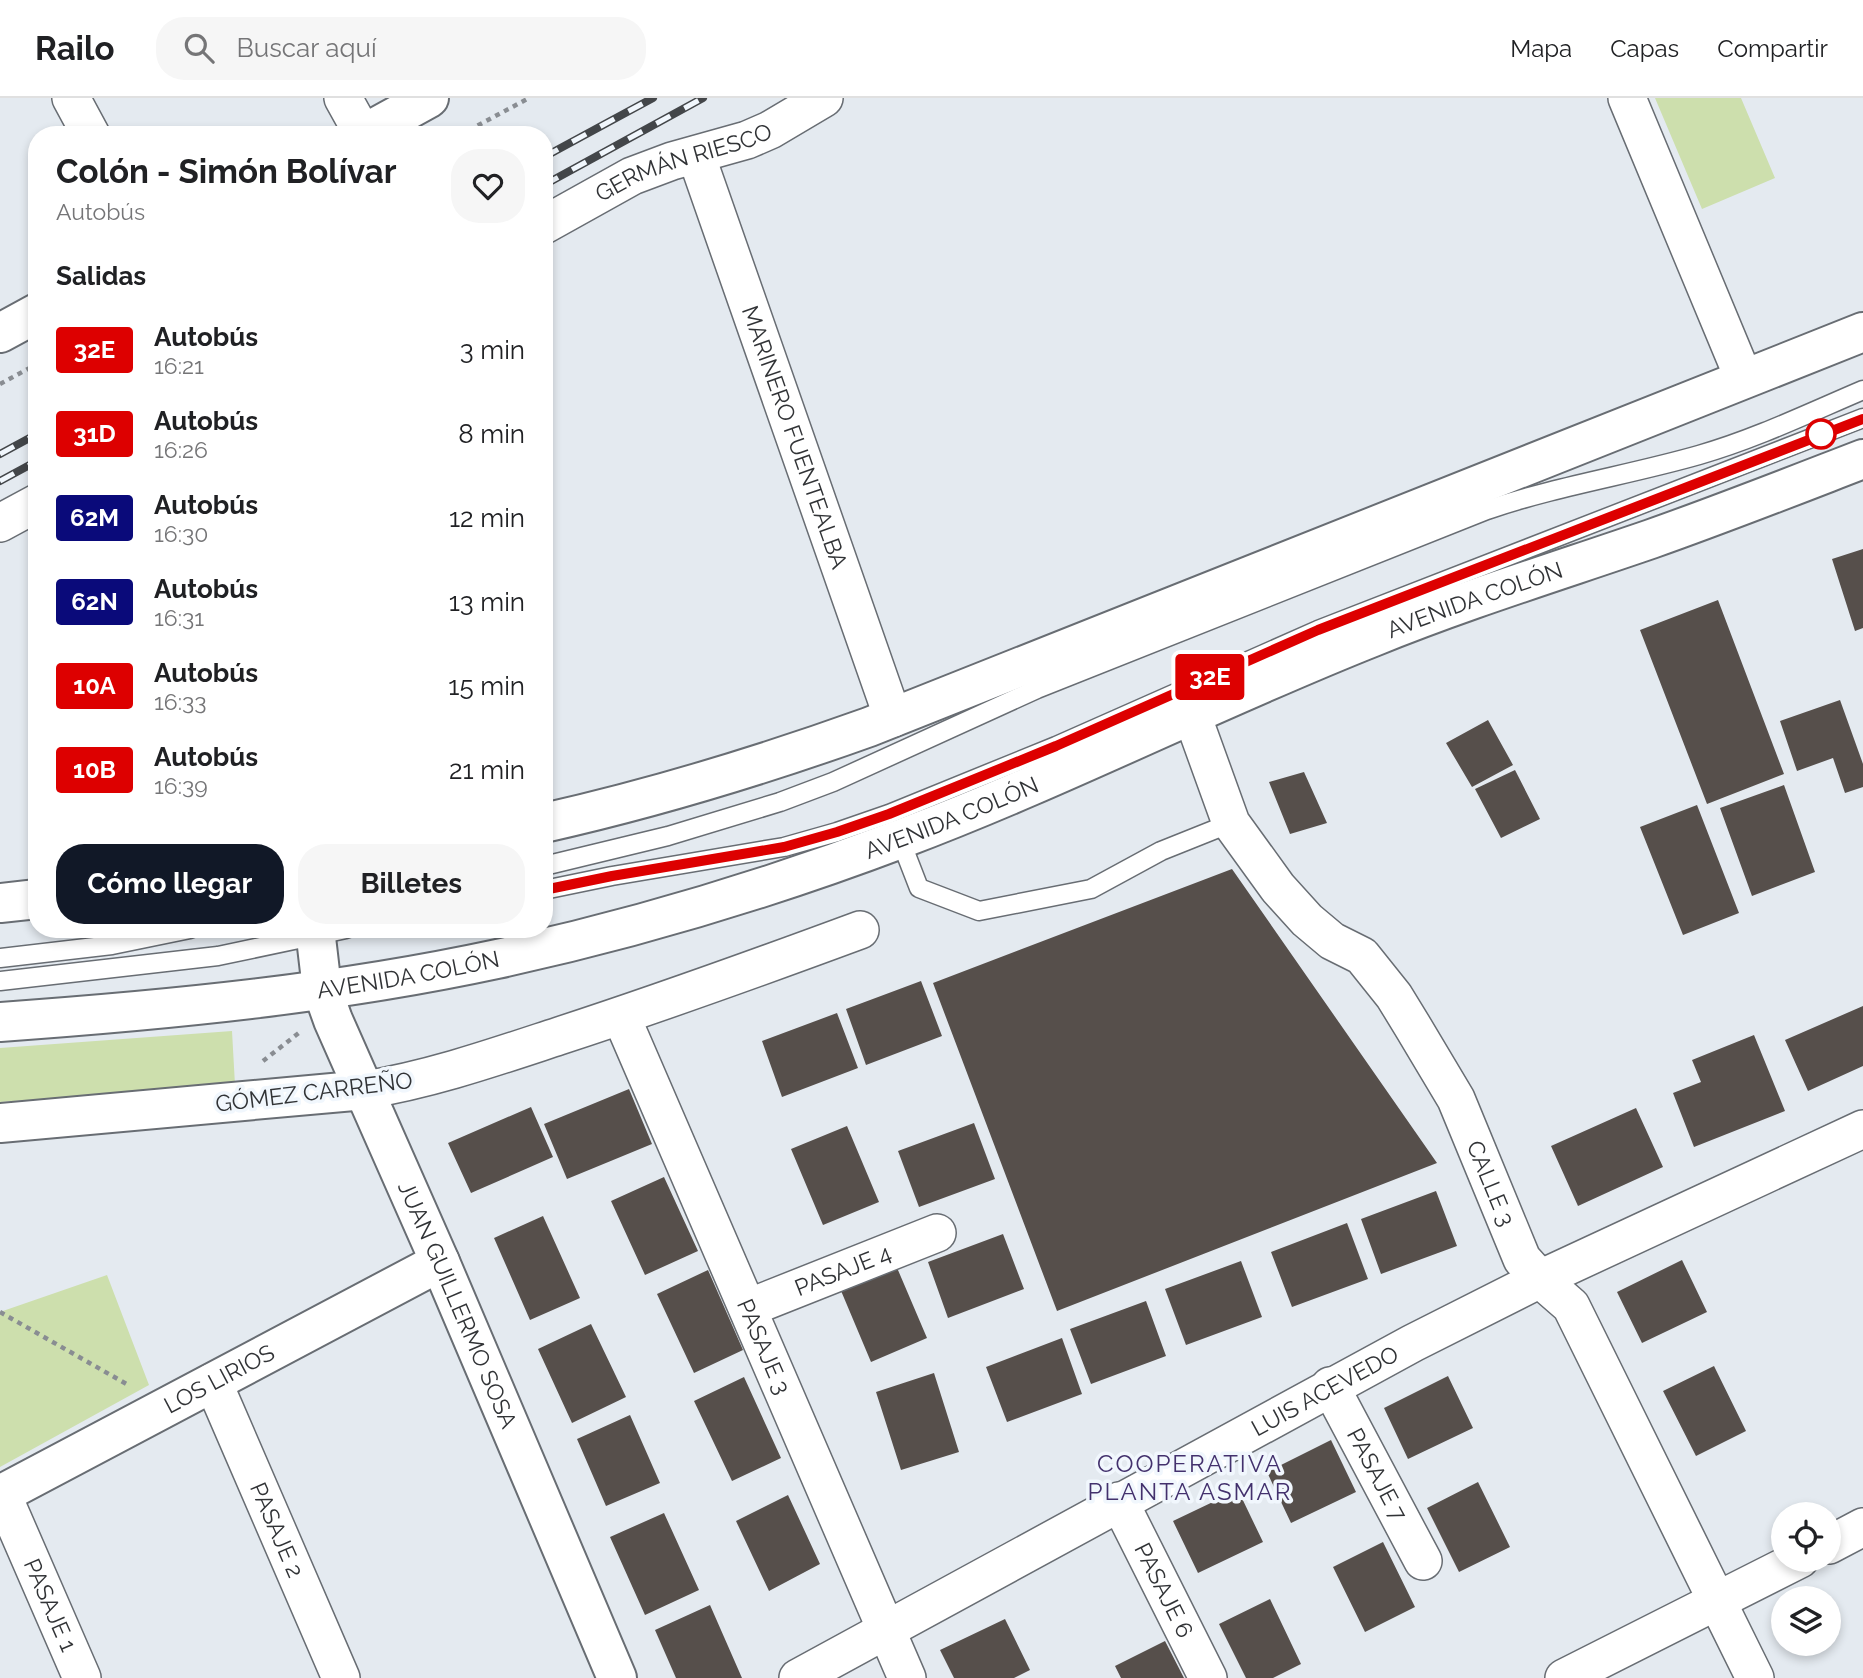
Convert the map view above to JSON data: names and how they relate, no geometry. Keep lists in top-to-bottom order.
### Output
{
  "streets": {
    "main road": [
      "AVENIDA COLÓN",
      "GÓMEZ CARREÑO",
      "JUAN GUILLERMO SOSA",
      "LOS LIRIOS"
    ],
    "street": [
      "GERMÁN RIESCO",
      "MARINERO FUENTEALBA",
      "CALLE 3",
      "PASAJE 4",
      "PASAJE 3",
      "LUIS ACEVEDO",
      "PASAJE 7",
      "PASAJE 2",
      "PASAJE 6",
      "PASAJE 1"
    ]
  },
  "crossings": [
    ["GERMÁN RIESCO", "MARINERO FUENTEALBA"],
    ["AVENIDA COLÓN", "CALLE 3"],
    ["AVENIDA COLÓN", "JUAN GUILLERMO SOSA"],
    ["GÓMEZ CARREÑO", "JUAN GUILLERMO SOSA"],
    ["GÓMEZ CARREÑO", "PASAJE 3"],
    ["CALLE 3", "LUIS ACEVEDO"],
    ["PASAJE 4", "PASAJE 3"],
    ["JUAN GUILLERMO SOSA", "LOS LIRIOS"],
    ["PASAJE 3", "LUIS ACEVEDO"],
    ["LOS LIRIOS", "PASAJE 2"],
    ["LOS LIRIOS", "PASAJE 1"],
    ["LUIS ACEVEDO", "PASAJE 7"],
    ["LUIS ACEVEDO", "PASAJE 6"]
  ],
  "districts": ["COOPERATIVA PLANTA ASMAR"],
  "lines": ["bus line 32E"],
  "page": {
    "header": "Railo",
    "search": "Buscar aquí",
    "nav": ["Mapa", "Capas", "Compartir"],
    "on_map": "32E",
    "heading": [
      ["Colón - Simón Bolívar", "Autobús"],
      "Salidas"
    ],
    "list": [
      {
        "mark": "32E",
        "name": "Autobús",
        "note": "16:21",
        "value": "3 min"
      },
      {
        "mark": "31D",
        "name": "Autobús",
        "note": "16:26",
        "value": "8 min"
      },
      {
        "mark": "62M",
        "name": "Autobús",
        "note": "16:30",
        "value": "12 min"
      },
      {
        "mark": "62N",
        "name": "Autobús",
        "note": "16:31",
        "value": "13 min"
      },
      {
        "mark": "10A",
        "name": "Autobús",
        "note": "16:33",
        "value": "15 min"
      },
      {
        "mark": "10B",
        "name": "Autobús",
        "note": "16:39",
        "value": "21 min"
      }
    ],
    "buttons": ["Cómo llegar", "Billetes"]
  }
}
